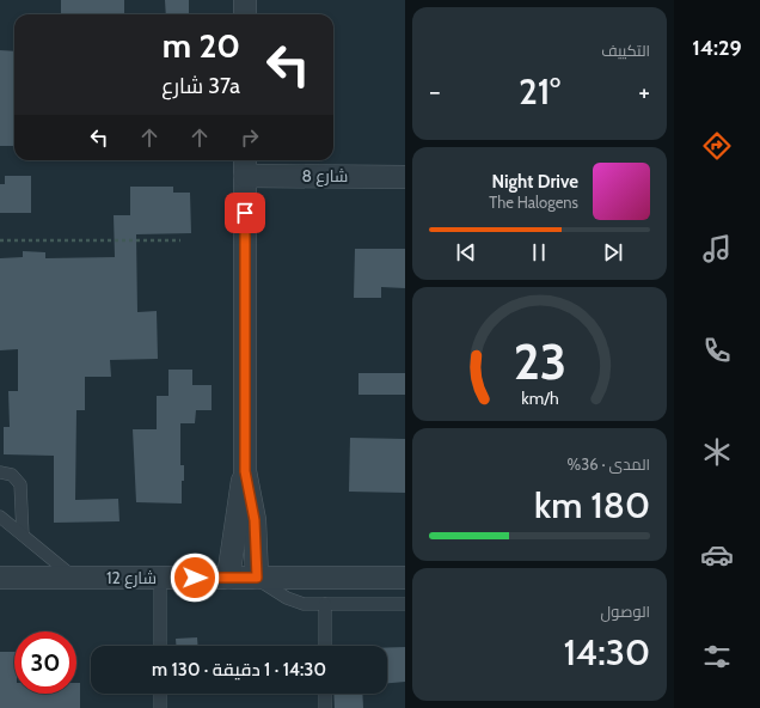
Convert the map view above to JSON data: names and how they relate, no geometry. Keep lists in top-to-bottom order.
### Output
{
  "streets": {
    "street": ["شارع 8", "شارع 12"]
  },
  "page": {
    "tabs": "14:29",
    "tile": [
      "التكييف",
      ["المدى · 36%", "180 km"],
      ["الوصول", "14:30"]
    ],
    "turn": ["20 m", "37a شارع"],
    "heat": ["−", "21°", "+"],
    "song": ["Night Drive", "The Halogens"],
    "limit": "30",
    "trip": "14:30 · 1 دقيقة · 130 m",
    "gauge": ["23", "km/h"]
  }
}
